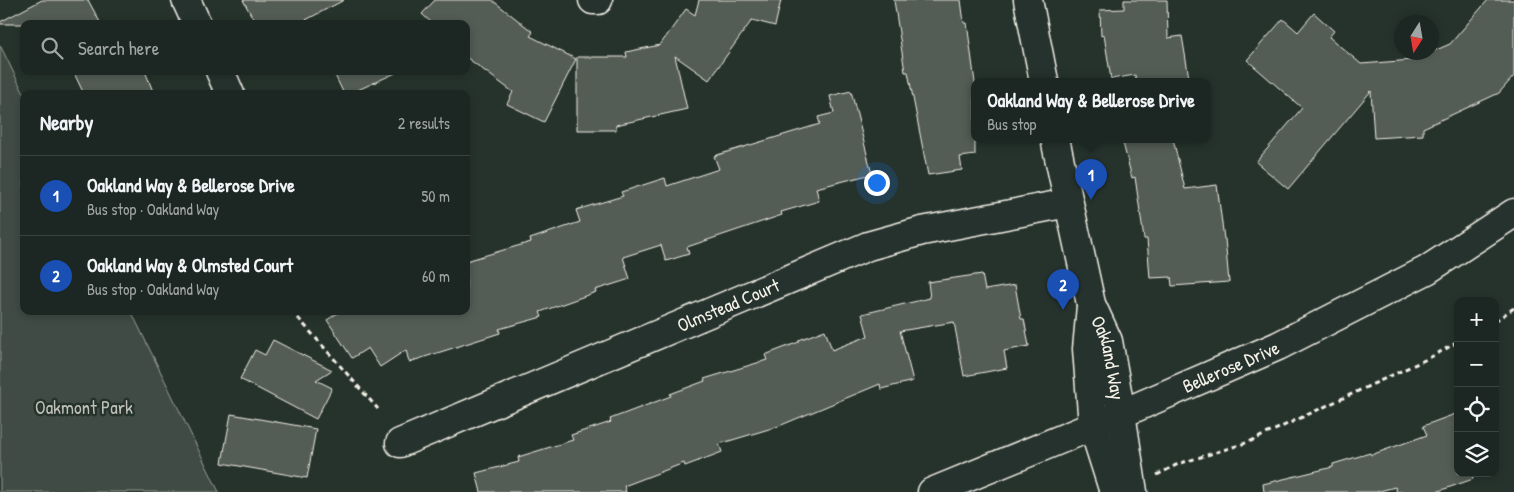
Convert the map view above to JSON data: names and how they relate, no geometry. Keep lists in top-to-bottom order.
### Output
{
  "streets": {
    "street": ["Olmstead Court", "Oakland Way", "Bellerose Drive"]
  },
  "crossings": [
    ["Olmstead Court", "Oakland Way"],
    ["Oakland Way", "Bellerose Drive"]
  ],
  "parks": ["Oakmont Park"],
  "north": "bottom",
  "page": {
    "search": "Search here",
    "popup": ["Oakland Way & Bellerose Drive", "Bus stop"],
    "heading": ["Nearby", "2 results"],
    "list": [
      {
        "mark": "1",
        "name": "Oakland Way & Bellerose Drive",
        "note": "Bus stop · Oakland Way",
        "value": "50 m"
      },
      {
        "mark": "2",
        "name": "Oakland Way & Olmsted Court",
        "note": "Bus stop · Oakland Way",
        "value": "60 m"
      }
    ],
    "pins": ["1", "2"],
    "map_buttons": ["+", "−"]
  }
}
